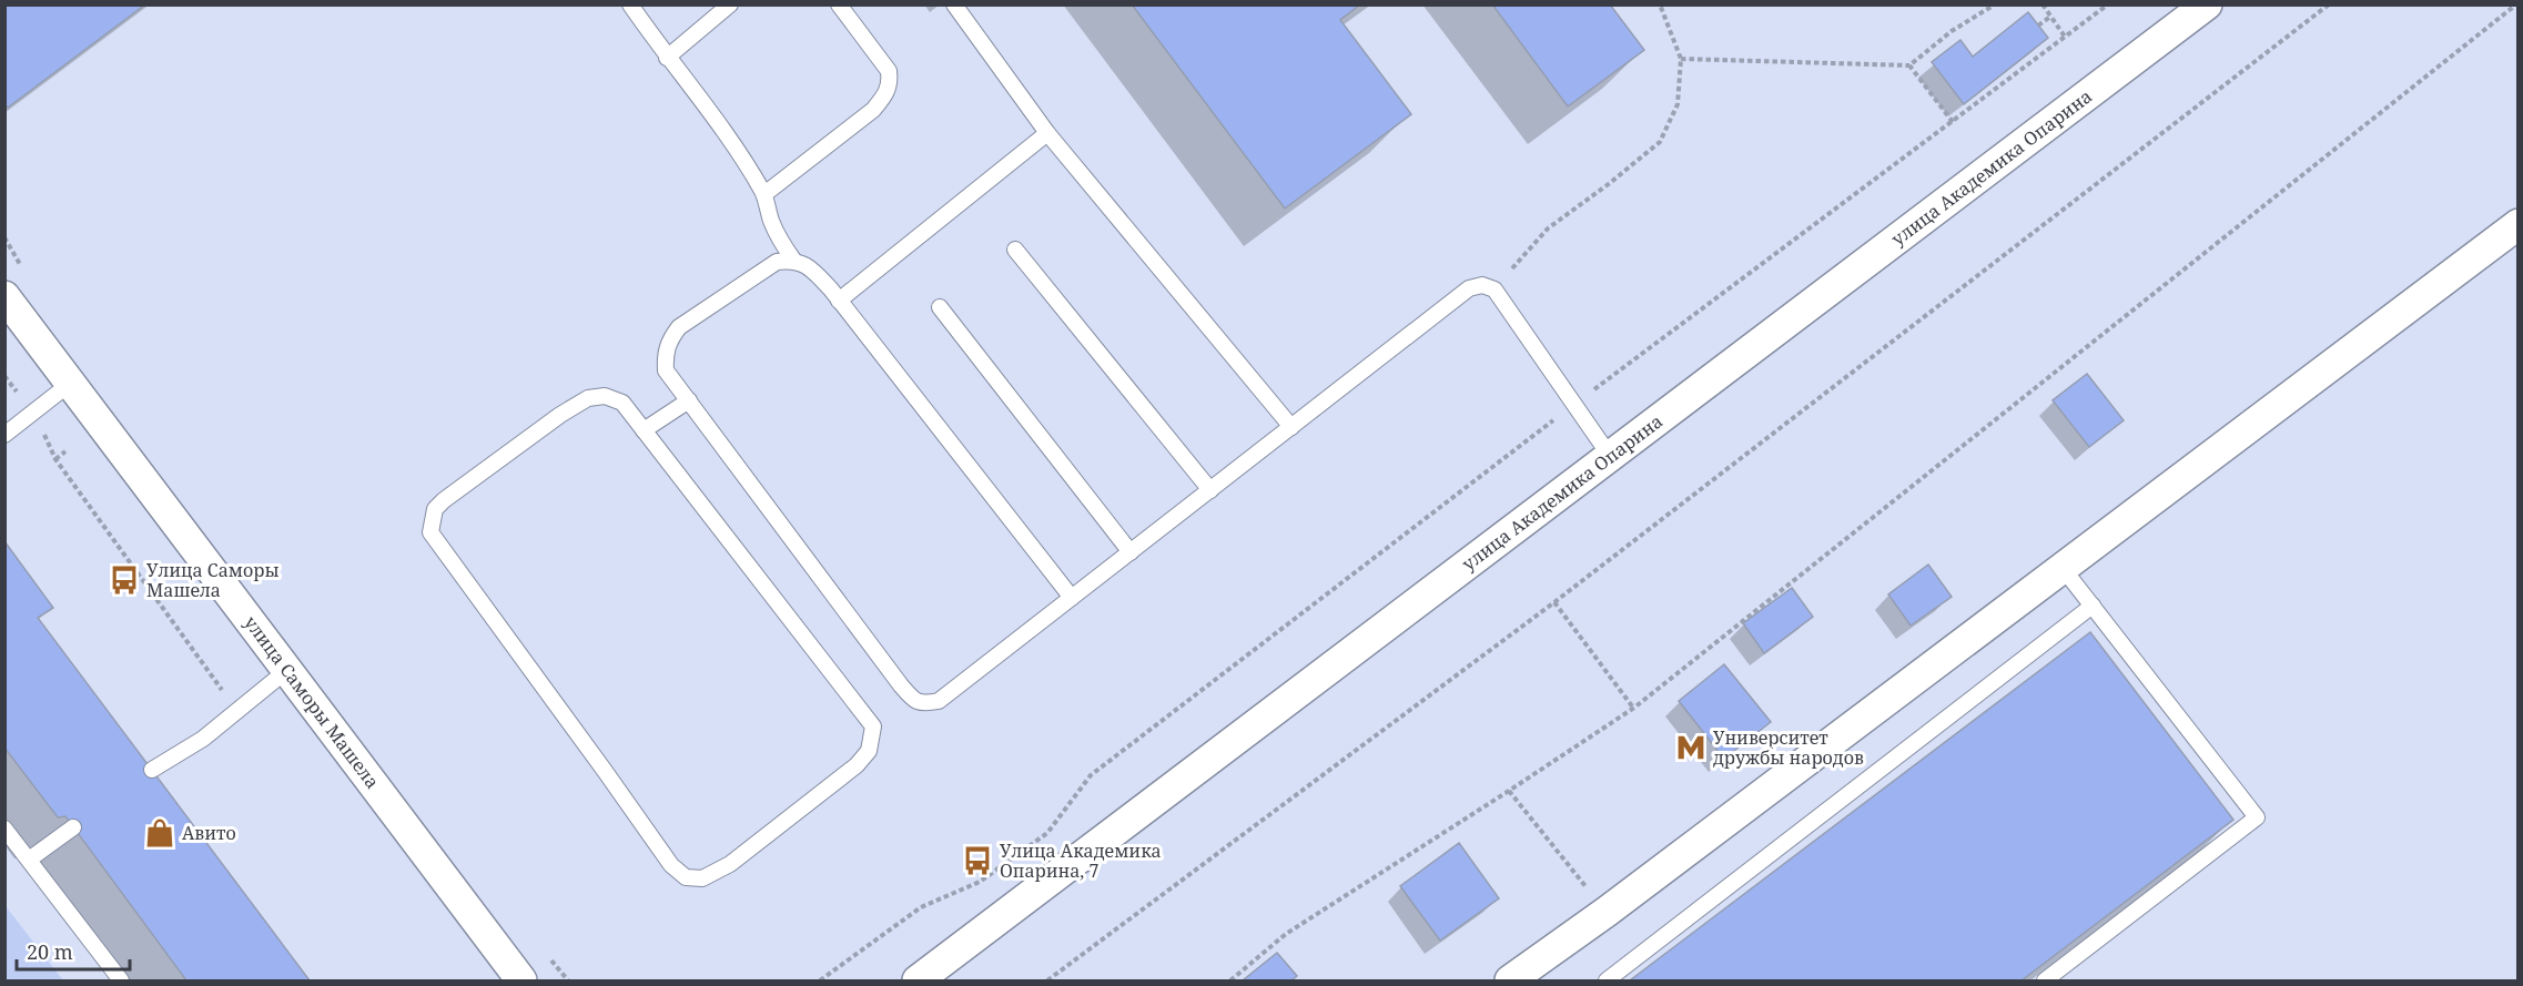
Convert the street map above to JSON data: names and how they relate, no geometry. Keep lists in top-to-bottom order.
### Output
{
  "streets": {
    "street": ["улица Академика Опарина", "улица Саморы Машела"]
  },
  "places": {
    "bus stop": ["Улица Саморы Машела", "Улица Академика Опарина, 7"],
    "metro station": ["Университет дружбы народов"],
    "shop": ["Авито"]
  },
  "scale_bar": "20 m"
}
